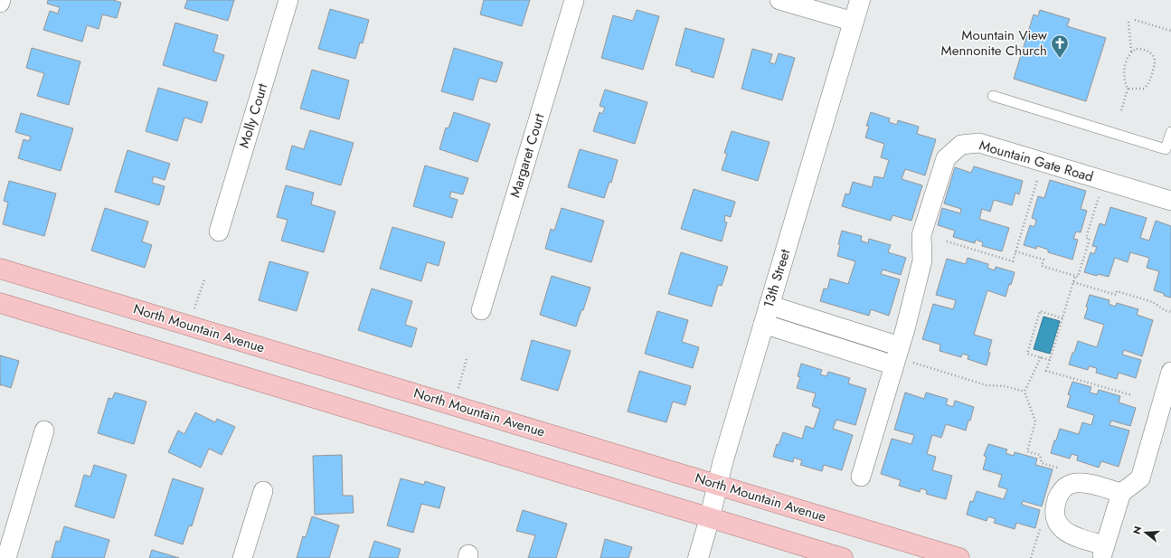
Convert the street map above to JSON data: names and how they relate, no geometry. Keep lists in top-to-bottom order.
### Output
{
  "streets": {
    "main road": ["North Mountain Avenue"],
    "street": [
      "Molly Court",
      "Margaret Court",
      "Mountain Gate Road",
      "13th Street"
    ]
  },
  "crossings": [
    ["13th Street", "North Mountain Avenue"]
  ],
  "places": {
    "church": ["Mountain View Mennonite Church"]
  },
  "north": "left"
}
